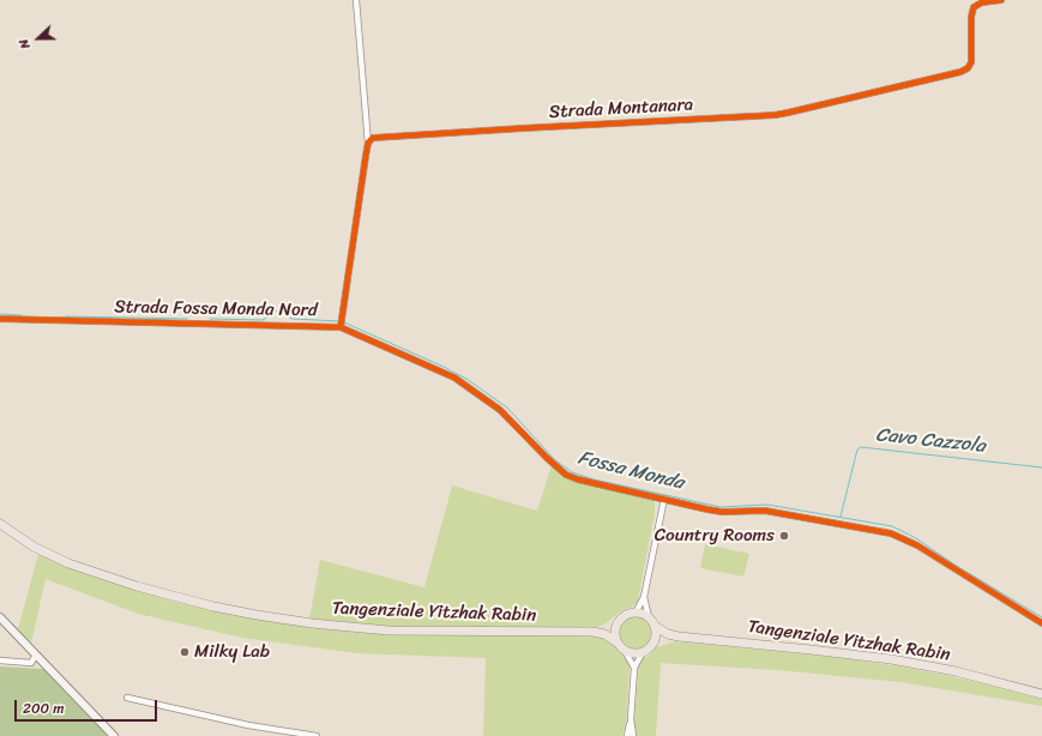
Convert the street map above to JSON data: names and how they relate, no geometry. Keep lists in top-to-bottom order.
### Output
{
  "streets": {
    "main road": ["Tangenziale Yitzhak Rabin"],
    "street": ["Strada Montanara", "Strada Fossa Monda Nord"]
  },
  "water": ["Cavo Cazzola", "Fossa Monda"],
  "places": ["Country Rooms", "Milky Lab"],
  "scale_bar": "200 m",
  "north": "left"
}
